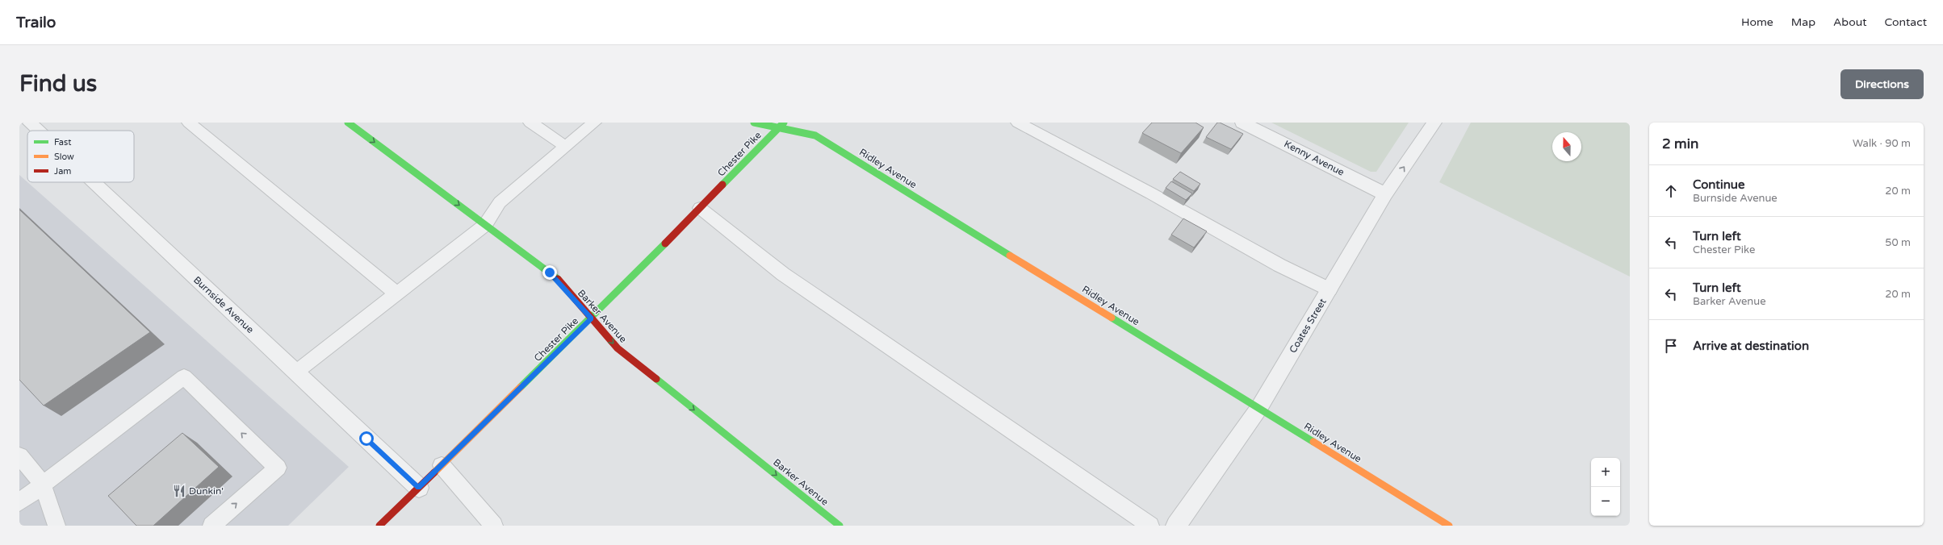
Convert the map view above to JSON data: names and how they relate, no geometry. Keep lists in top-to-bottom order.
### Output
{
  "streets": {
    "street": [
      "Chester Pike",
      "Kenny Avenue",
      "Ridley Avenue",
      "Burnside Avenue",
      "Barker Avenue",
      "Coates Street"
    ]
  },
  "crossings": [
    ["Chester Pike", "Ridley Avenue"],
    ["Chester Pike", "Burnside Avenue"],
    ["Chester Pike", "Barker Avenue"],
    ["Kenny Avenue", "Coates Street"],
    ["Ridley Avenue", "Coates Street"]
  ],
  "one_way": ["Barker Avenue"],
  "places": {
    "restaurant": ["Dunkin'"]
  },
  "legend": ["Fast", "Slow", "Jam"],
  "north": "top",
  "page": {
    "header": "Trailo",
    "nav": [
      "Home",
      "Map",
      "About",
      "Contact"
    ],
    "buttons": "Directions",
    "title": "Find us",
    "heading": ["2 min", "Walk · 90 m"],
    "list": [
      ["Continue", "Burnside Avenue", "20 m"],
      ["Turn left", "Chester Pike", "50 m"],
      ["Turn left", "Barker Avenue", "20 m"],
      "Arrive at destination"
    ],
    "map_buttons": ["+", "−"]
  }
}
